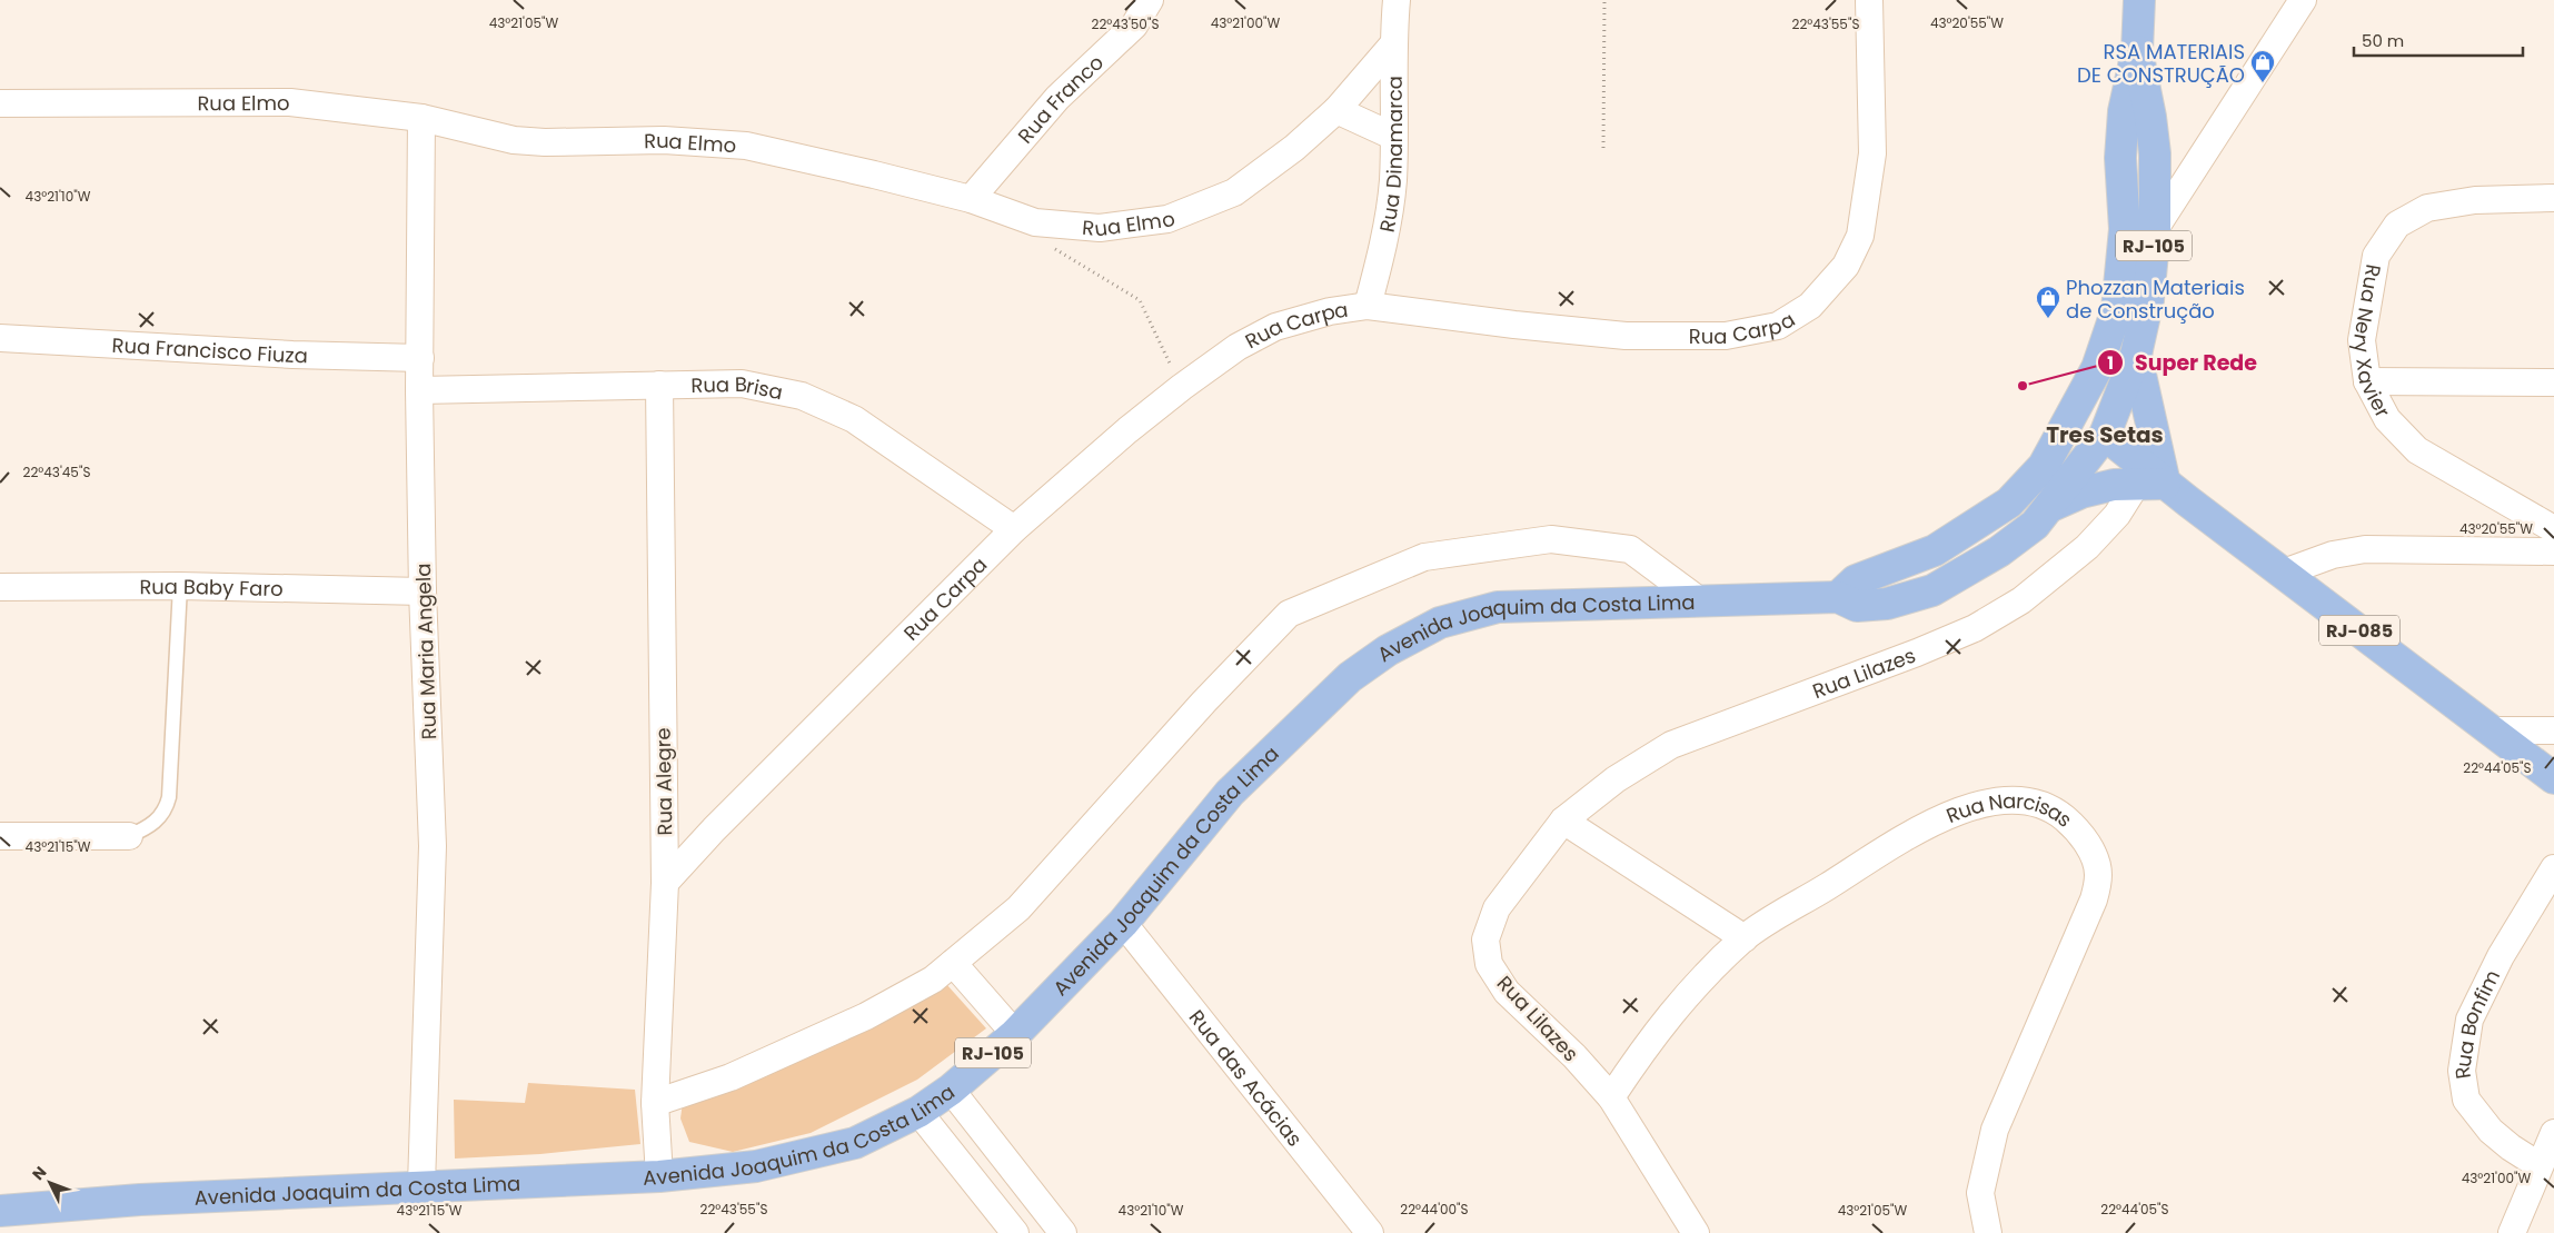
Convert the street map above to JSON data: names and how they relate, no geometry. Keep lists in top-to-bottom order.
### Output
{
  "streets": {
    "main road": ["RJ-105", "RJ-085", "Avenida Joaquim da Costa Lima"],
    "street": [
      "Rua Franco",
      "Rua Elmo",
      "Rua Dinamarca",
      "Rua Carpa",
      "Rua Nery Xavier",
      "Rua Francisco Fiuza",
      "Rua Brisa",
      "Rua Baby Faro",
      "Rua Maria Angela",
      "Rua Lilazes",
      "Rua Alegre",
      "Rua Narcisas",
      "Rua Bonfim",
      "Rua das Acácias"
    ]
  },
  "crossings": [
    ["Rua Franco", "Rua Elmo"],
    ["Rua Elmo", "Rua Dinamarca"],
    ["Rua Elmo", "Rua Maria Angela"],
    ["Rua Dinamarca", "Rua Carpa"],
    ["Rua Carpa", "Rua Brisa"],
    ["Rua Carpa", "Rua Alegre"],
    ["Rua Francisco Fiuza", "Rua Maria Angela"],
    ["Rua Brisa", "Rua Maria Angela"],
    ["Rua Brisa", "Rua Alegre"],
    ["Rua Baby Faro", "Rua Maria Angela"],
    ["RJ-085", "Avenida Joaquim da Costa Lima"],
    ["RJ-085", "Rua Lilazes"],
    ["Avenida Joaquim da Costa Lima", "Rua Maria Angela"],
    ["Avenida Joaquim da Costa Lima", "Rua Alegre"],
    ["Avenida Joaquim da Costa Lima", "Rua das Acácias"],
    ["Rua Lilazes", "Rua Narcisas"]
  ],
  "districts": ["Tres Setas"],
  "places": {
    "shop": ["RSA MATERIAIS DE CONSTRUÇÃO", "Phozzan Materiais de Construção"],
    "other": ["Super Rede"]
  },
  "scale_bar": "50 m",
  "north": "top left",
  "coordinates": [
    "43°21'05\"W",
    "43°21'00\"W",
    "43°20'55\"W",
    "22°43'50\"S",
    "22°43'55\"S",
    "43°21'10\"W",
    "22°43'45\"S",
    "22°44'05\"S",
    "43°21'15\"W",
    "22°44'00\"S"
  ]
}
